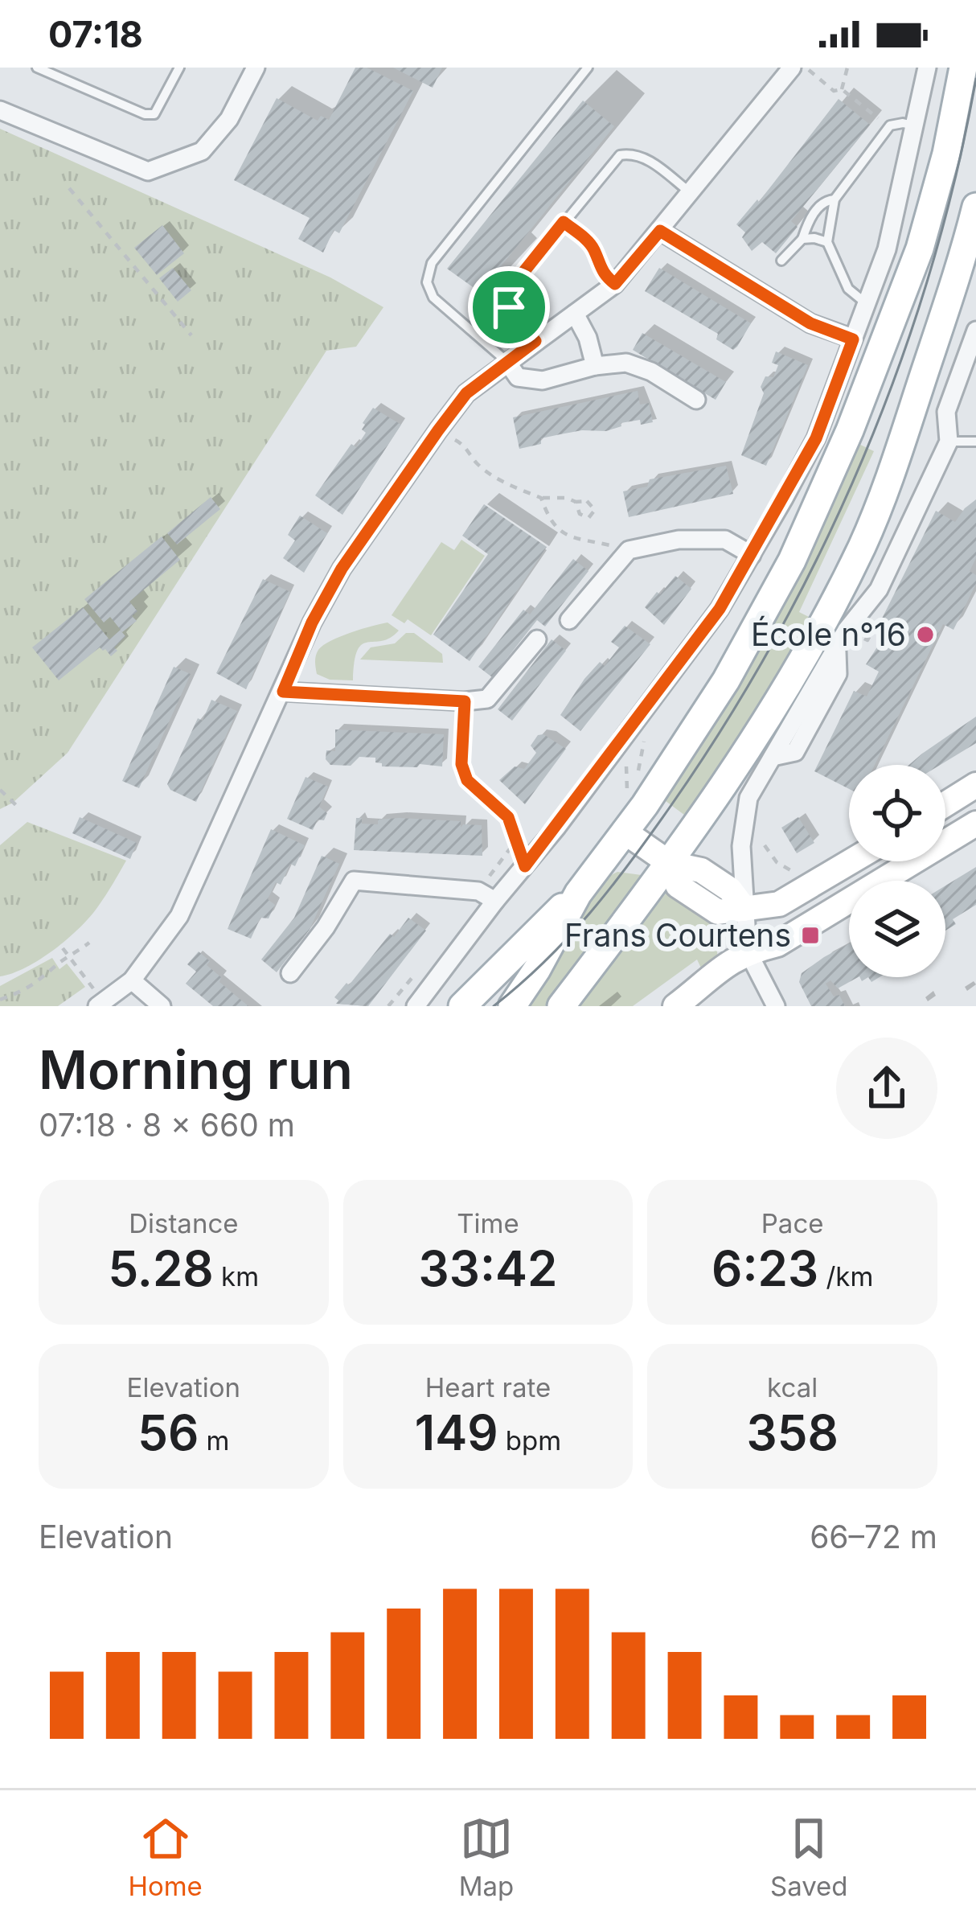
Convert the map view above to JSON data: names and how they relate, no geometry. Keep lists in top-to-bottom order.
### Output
{
  "places": {
    "other": ["École n°16"],
    "transit": ["Frans Courtens"]
  },
  "page": {
    "status": "07:18",
    "heading": ["Morning run", "07:18 · 8 × 660 m"],
    "stats": [
      ["Distance", "5.28 km"],
      ["Time", "33:42"],
      ["Pace", "6:23 /km"],
      ["Elevation", "56 m"],
      ["Heart rate", "149 bpm"],
      ["kcal", "358"]
    ],
    "chart": ["Elevation", "66–72 m"],
    "tabs": ["Home", "Map", "Saved"]
  }
}
